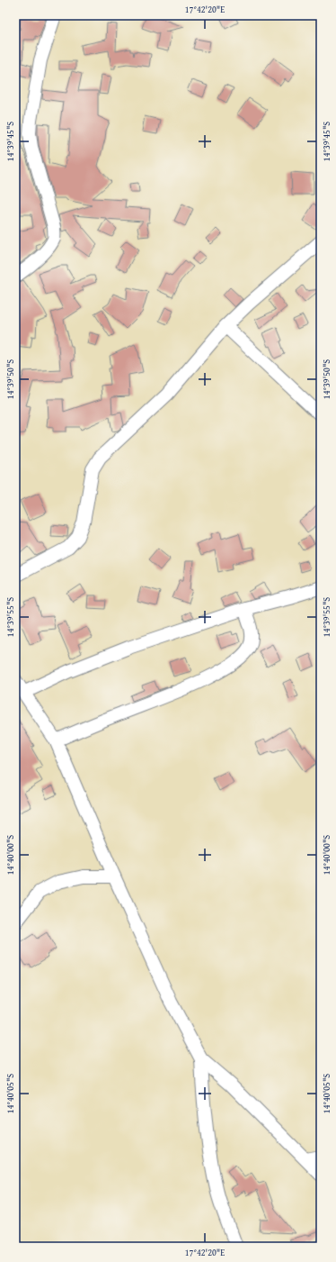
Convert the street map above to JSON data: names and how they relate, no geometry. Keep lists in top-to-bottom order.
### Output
{
  "coordinates": [
    "17°42'20\"E",
    "14°39'45\"S",
    "14°39'50\"S",
    "14°39'55\"S",
    "14°40'00\"S",
    "14°40'05\"S"
  ]
}
